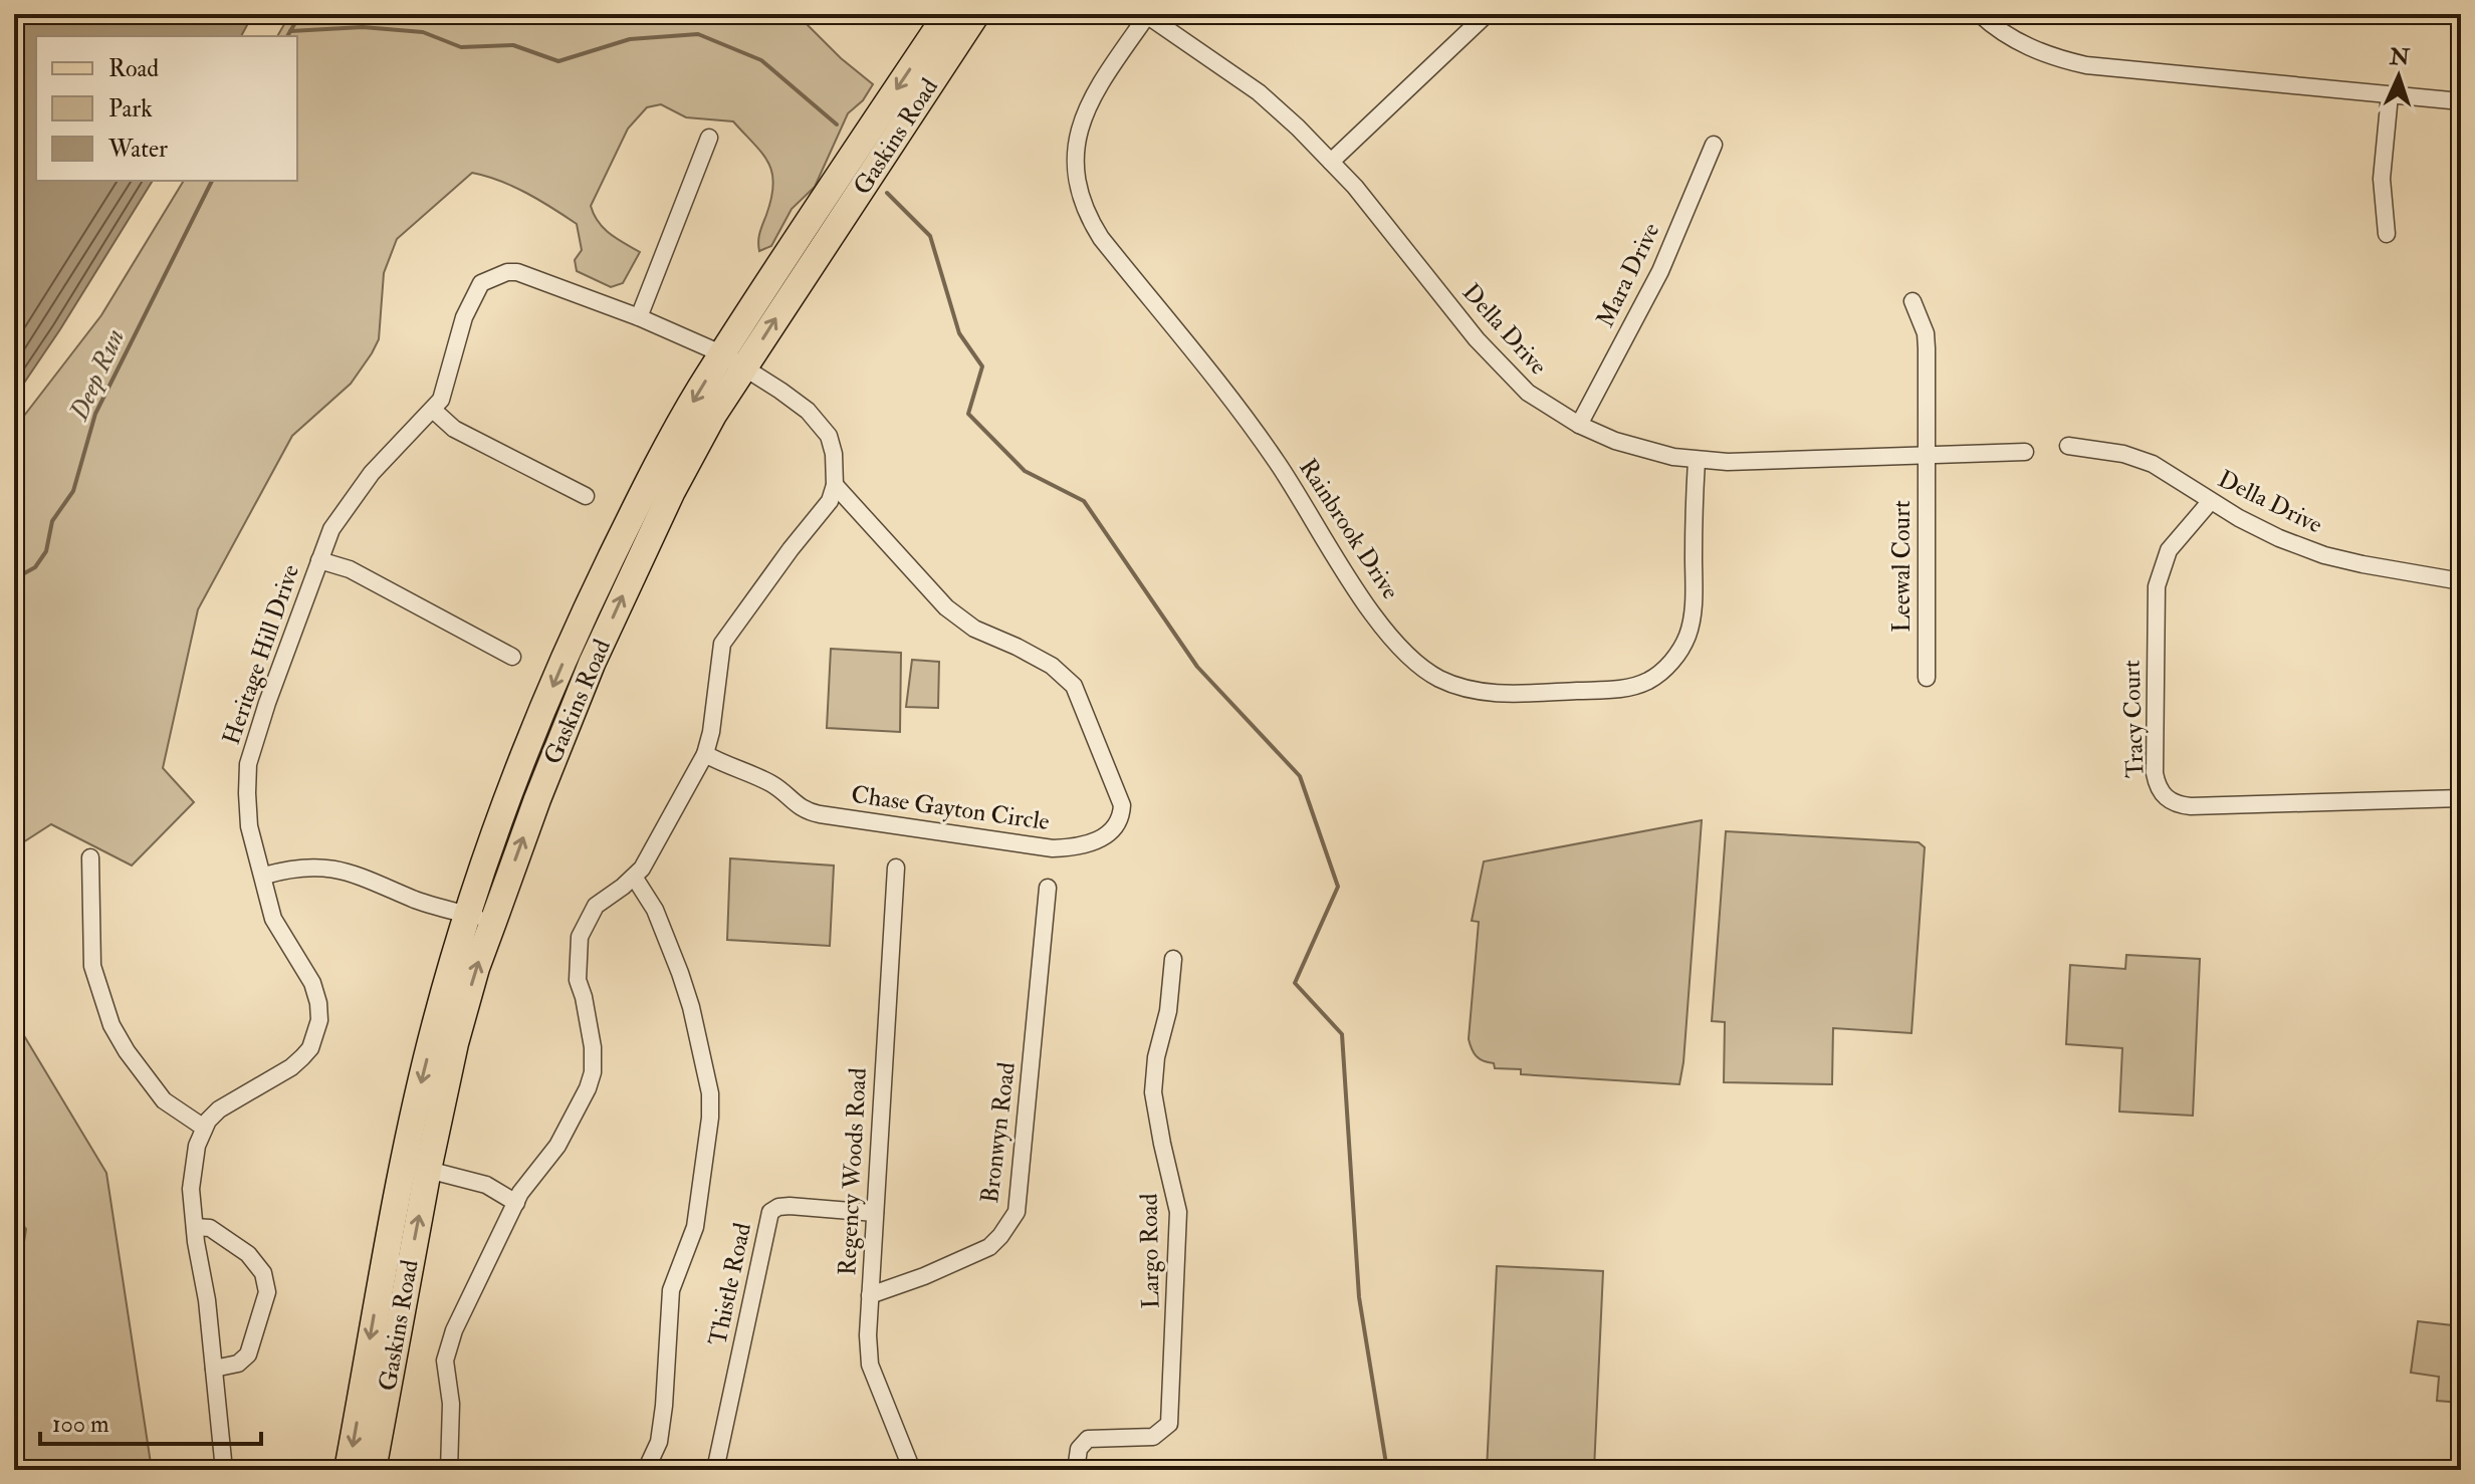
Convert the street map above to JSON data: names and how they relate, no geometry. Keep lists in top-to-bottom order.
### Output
{
  "streets": {
    "main road": ["Gaskins Road"],
    "street": [
      "Mara Drive",
      "Della Drive",
      "Rainbrook Drive",
      "Leewal Court",
      "Heritage Hill Drive",
      "Tracy Court",
      "Chase Gayton Circle",
      "Bronwyn Road",
      "Regency Woods Road",
      "Largo Road",
      "Thistle Road"
    ]
  },
  "crossings": [
    ["Gaskins Road", "Heritage Hill Drive"],
    ["Mara Drive", "Della Drive"],
    ["Della Drive", "Rainbrook Drive"],
    ["Della Drive", "Leewal Court"],
    ["Della Drive", "Tracy Court"],
    ["Heritage Hill Drive", "Chase Gayton Circle"],
    ["Bronwyn Road", "Regency Woods Road"],
    ["Regency Woods Road", "Thistle Road"]
  ],
  "water": ["Deep Run"],
  "legend": ["Road", "Park", "Water"],
  "scale_bar": "100 m",
  "north": "top"
}
